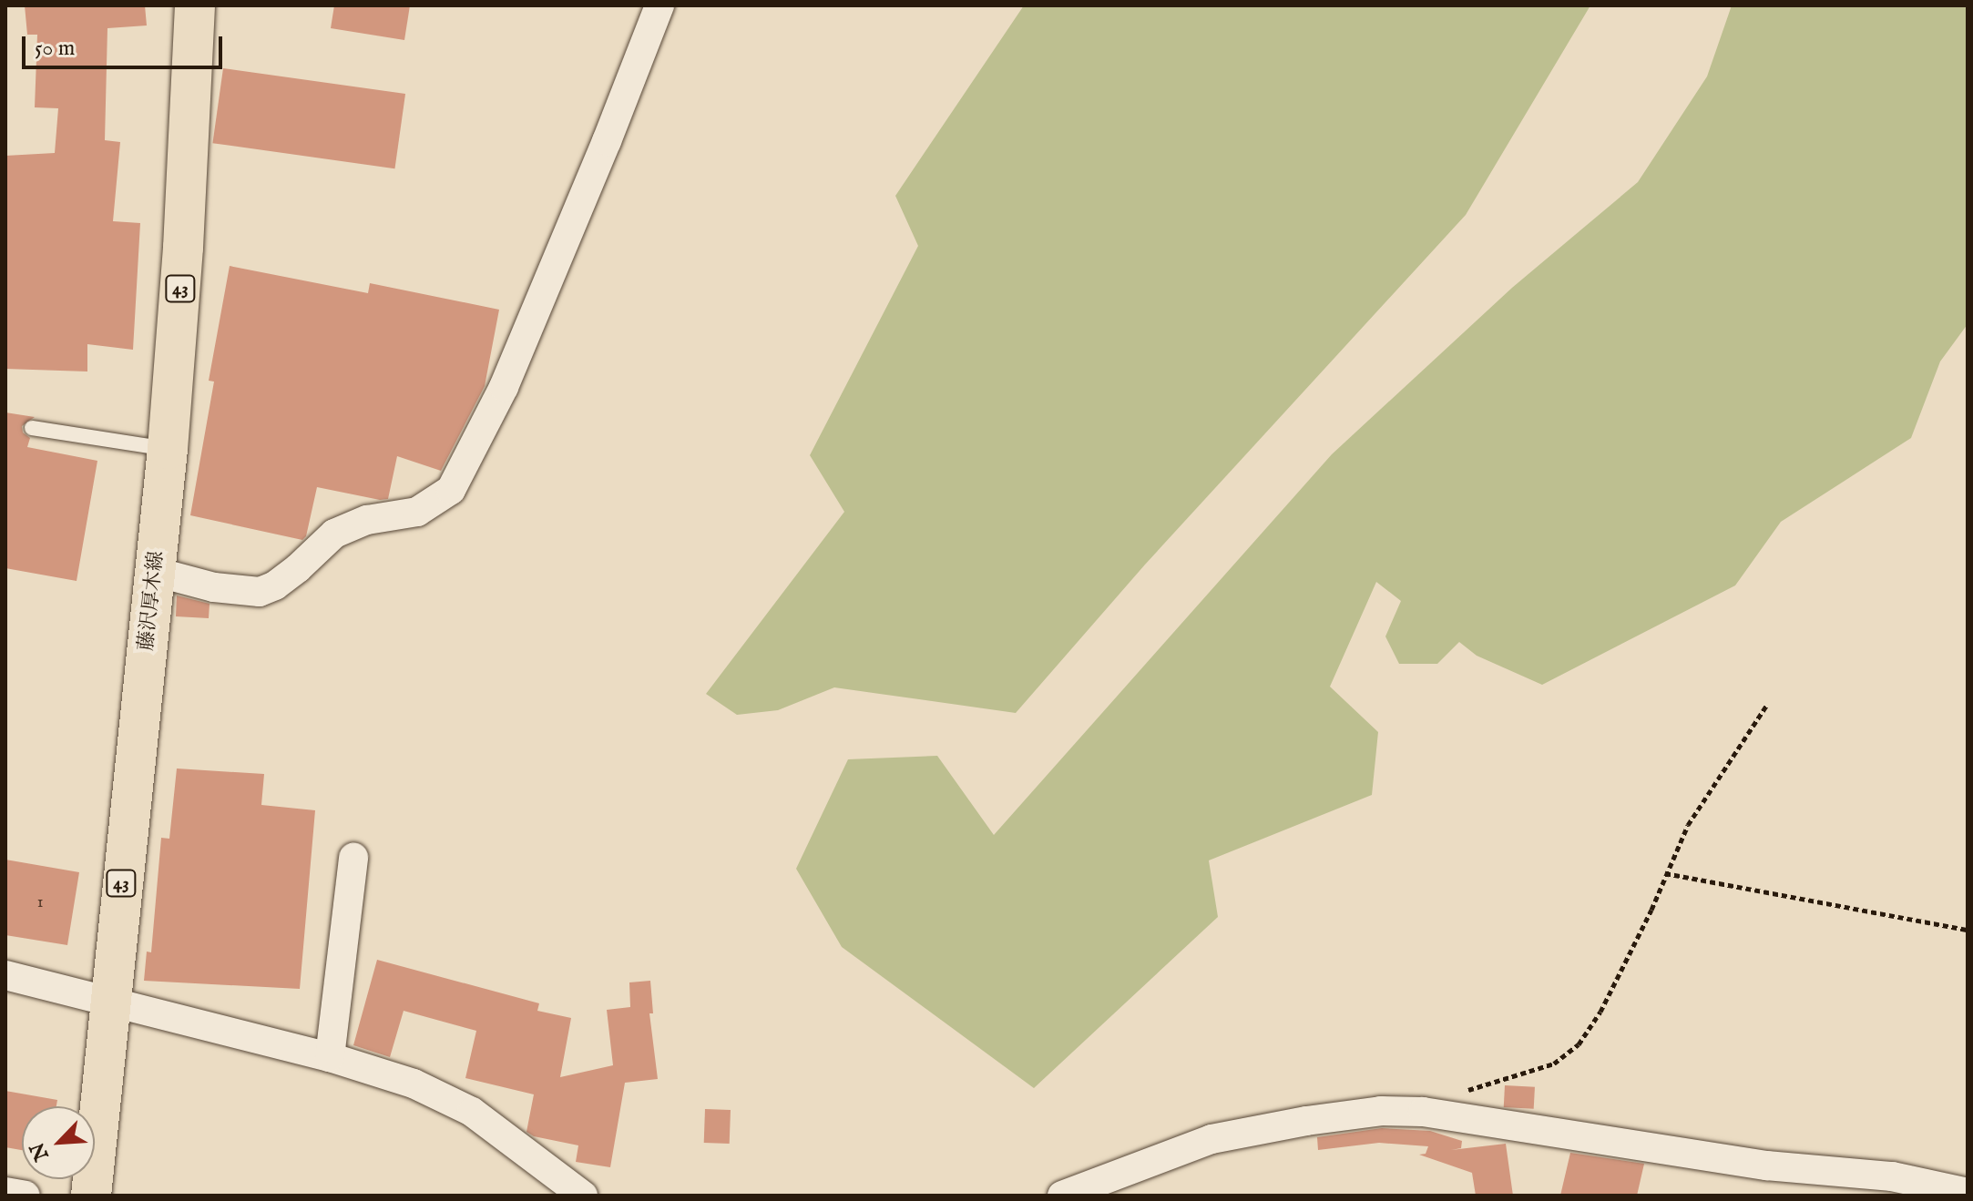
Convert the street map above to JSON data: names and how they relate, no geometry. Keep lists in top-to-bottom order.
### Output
{
  "streets": {
    "main road": ["43", "藤沢厚木線"]
  },
  "house_numbers": ["1"],
  "scale_bar": "50 m",
  "north": "bottom left"
}
